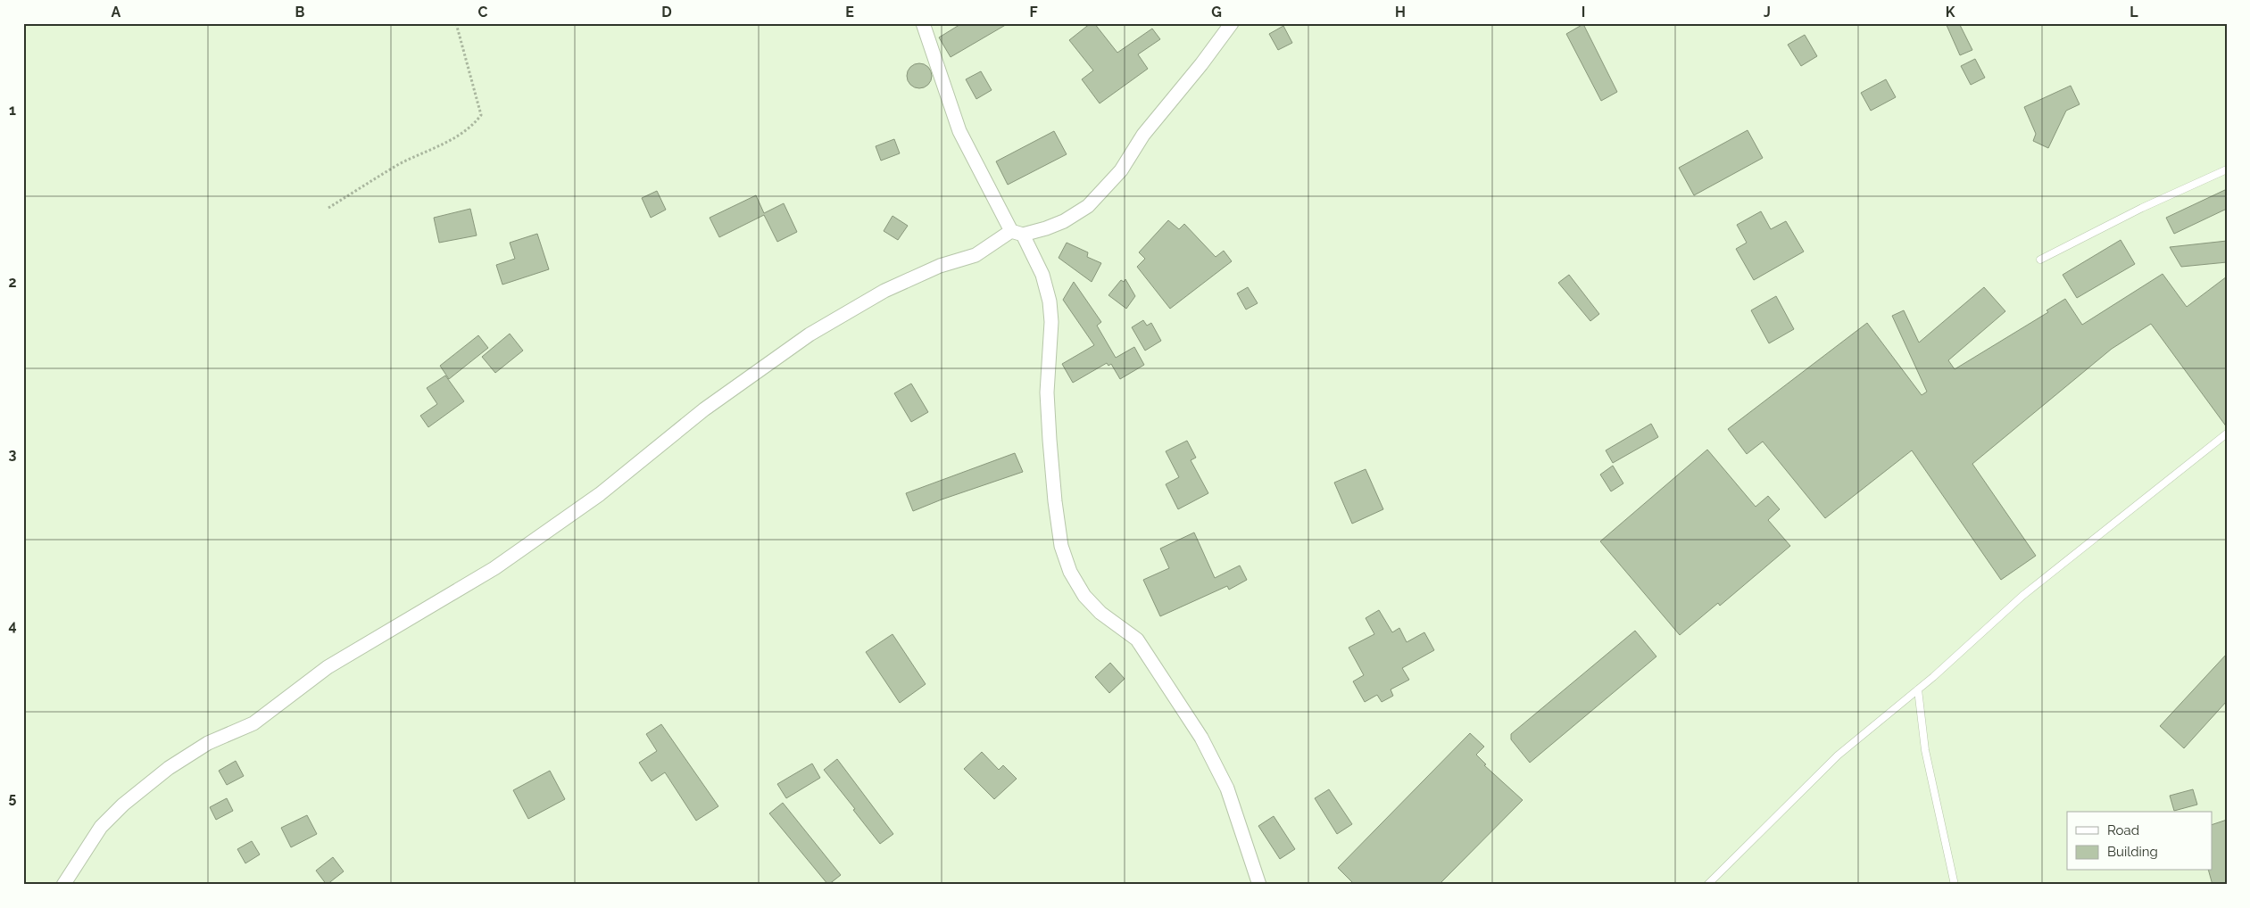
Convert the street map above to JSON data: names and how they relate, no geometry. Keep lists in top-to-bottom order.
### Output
{
  "legend": ["Road", "Building"],
  "grid": {
    "columns": [
      "A",
      "B",
      "C",
      "D",
      "E",
      "F",
      "G",
      "H",
      "I",
      "J",
      "K",
      "L"
    ],
    "rows": [
      "1",
      "2",
      "3",
      "4",
      "5"
    ]
  }
}
